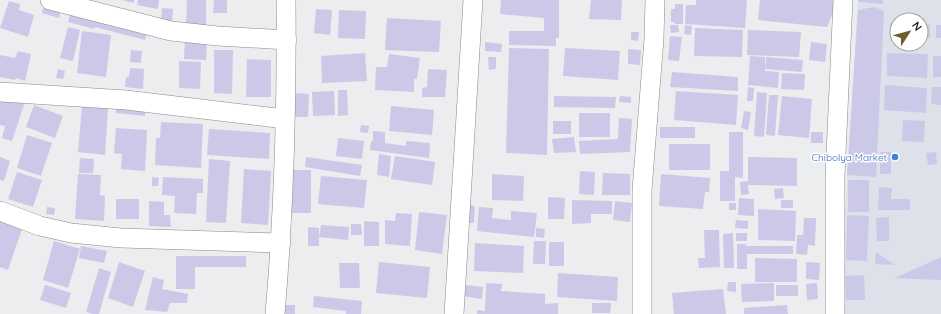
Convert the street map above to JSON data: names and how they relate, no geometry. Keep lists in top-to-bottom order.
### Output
{
  "places": ["Chibolya Market"],
  "north": "top right"
}
